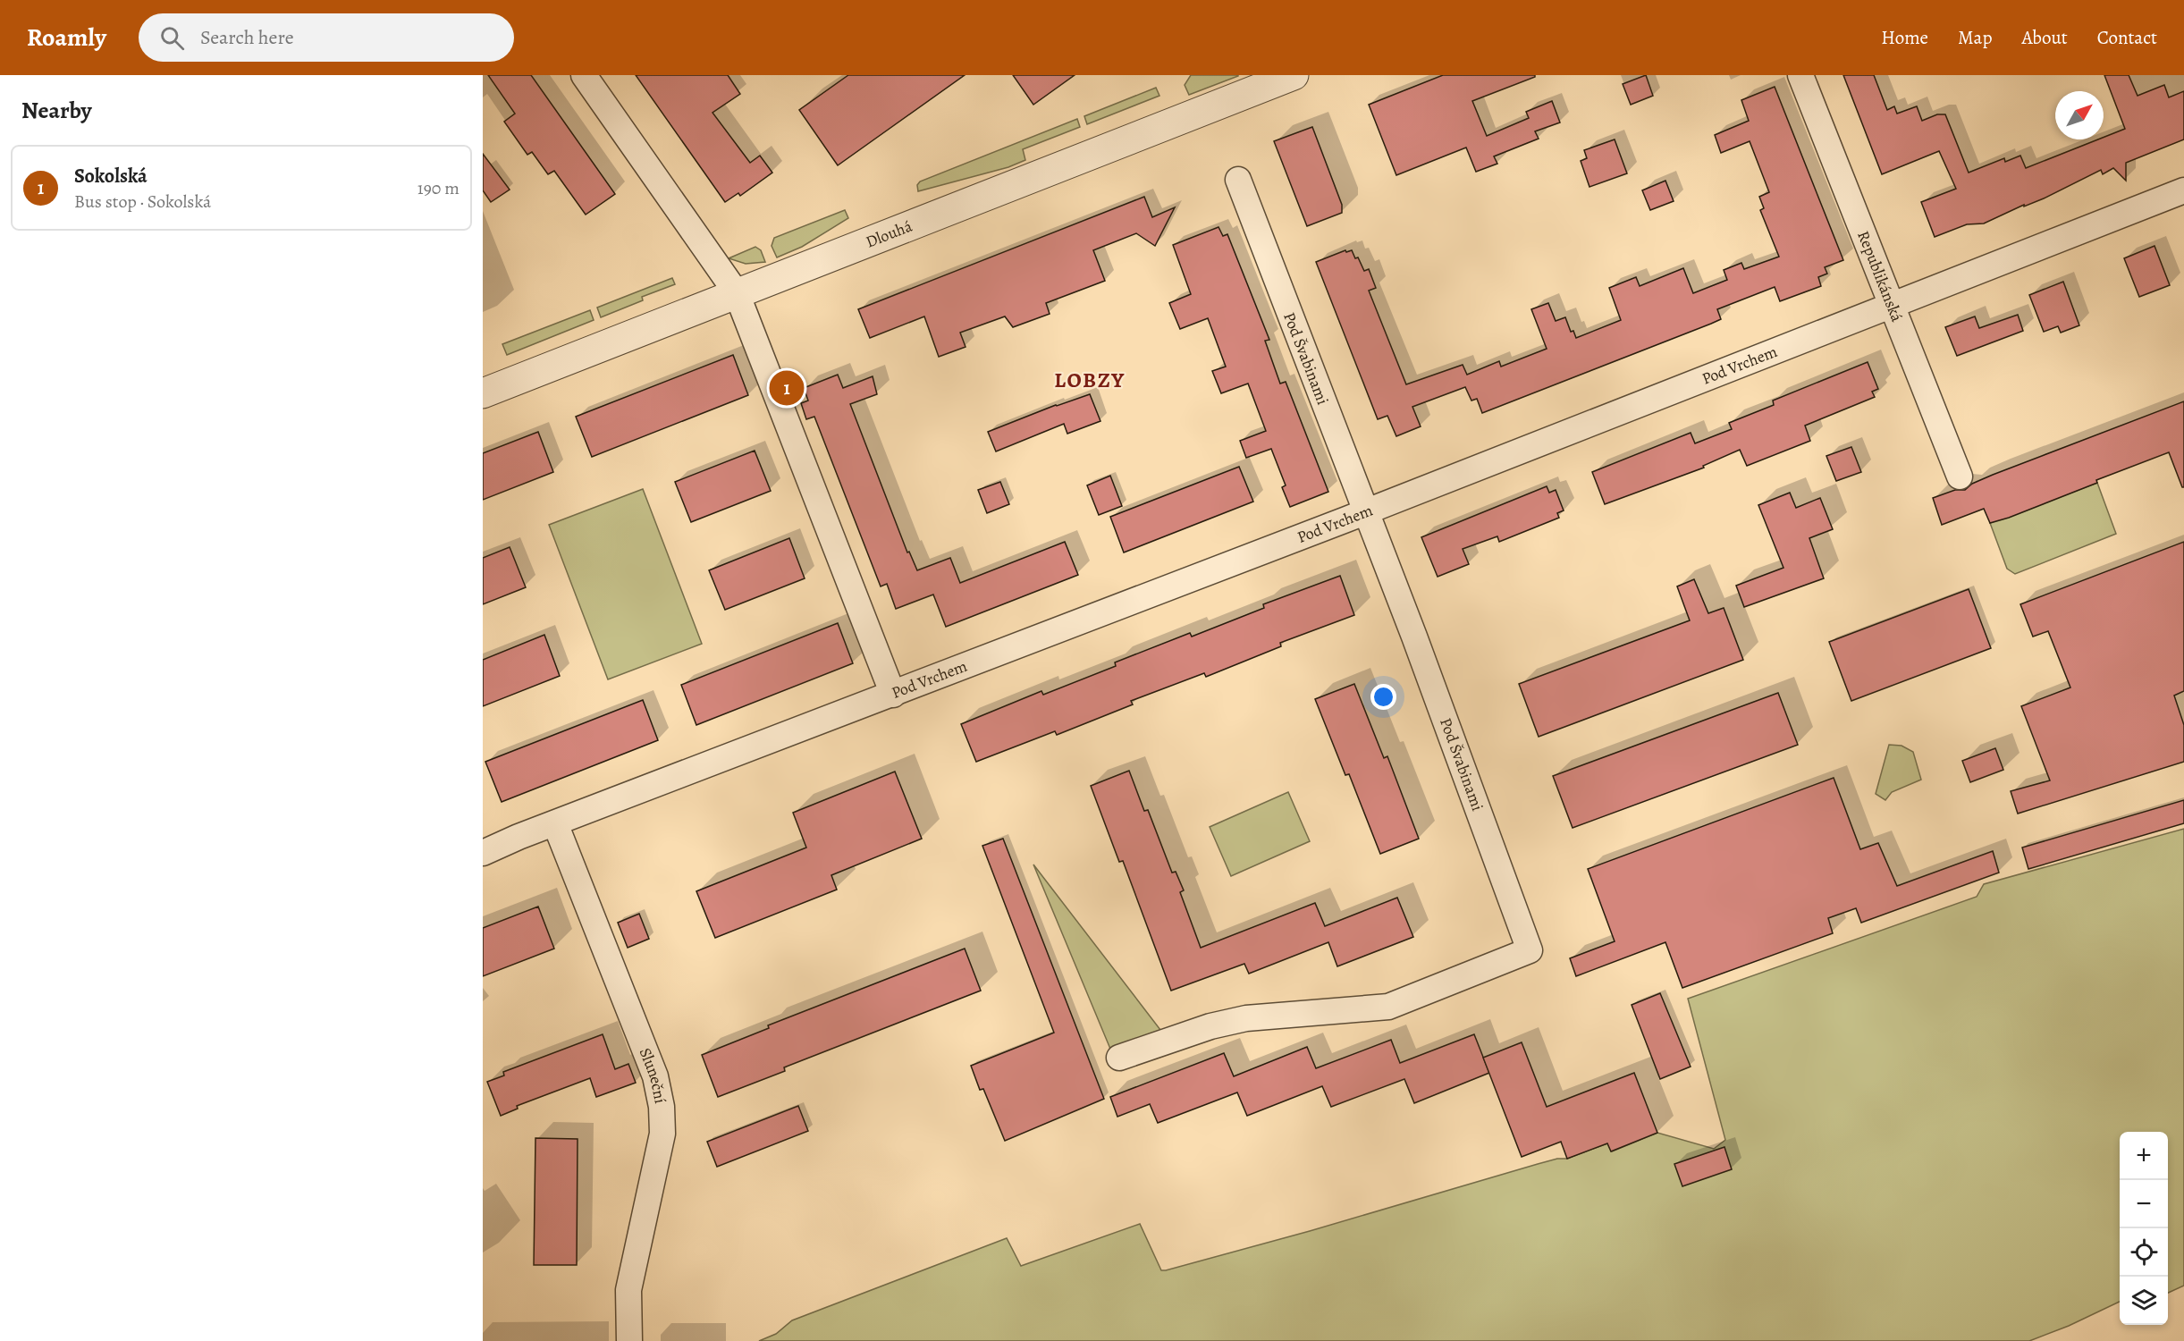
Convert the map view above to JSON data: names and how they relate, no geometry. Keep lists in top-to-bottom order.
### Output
{
  "streets": {
    "street": [
      "Dlouhá",
      "Republikánská",
      "Pod Švabinami",
      "Pod Vrchem",
      "Sluneční"
    ]
  },
  "crossings": [
    ["Republikánská", "Pod Vrchem"],
    ["Pod Švabinami", "Pod Vrchem"],
    ["Pod Vrchem", "Sluneční"]
  ],
  "districts": ["LOBZY"],
  "north": "top right",
  "page": {
    "header": "Roamly",
    "search": "Search here",
    "nav": [
      "Home",
      "Map",
      "About",
      "Contact"
    ],
    "heading": "Nearby",
    "list": [
      {
        "mark": "1",
        "name": "Sokolská",
        "note": "Bus stop · Sokolská",
        "value": "190 m"
      }
    ],
    "pins": "1",
    "map_buttons": ["+", "−"]
  }
}
